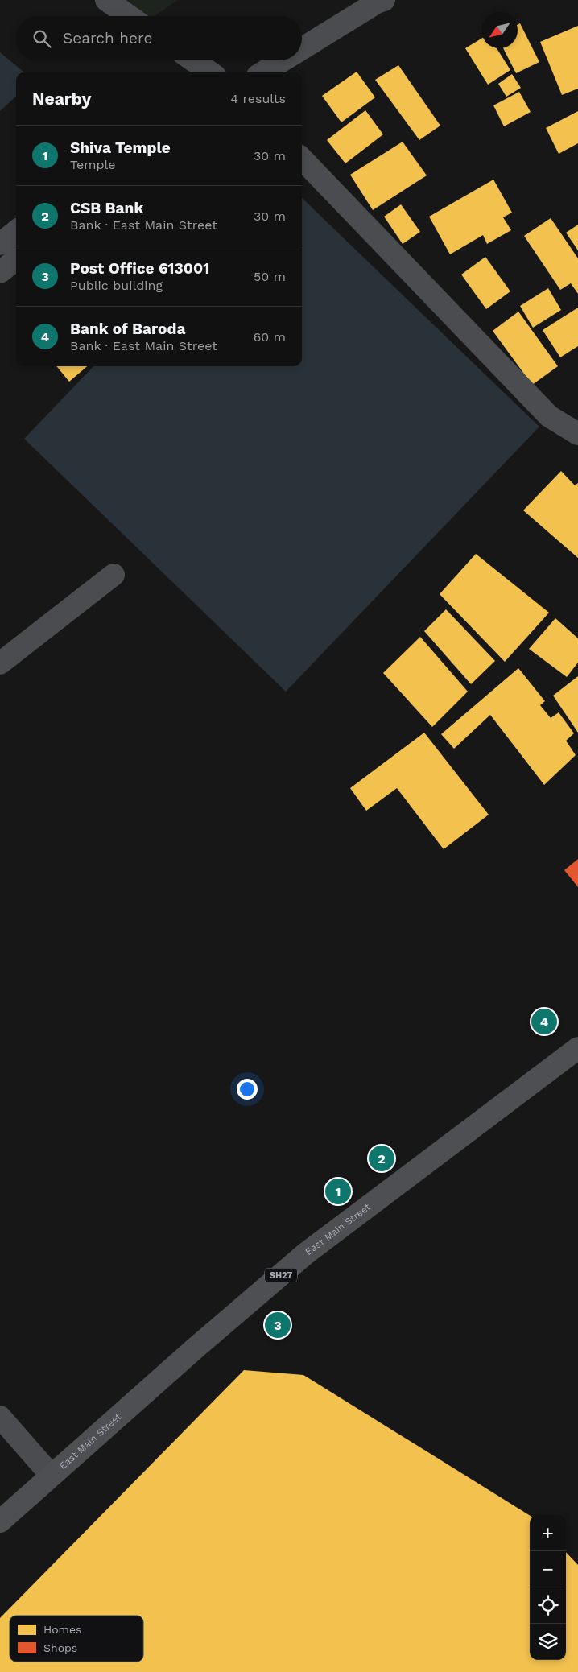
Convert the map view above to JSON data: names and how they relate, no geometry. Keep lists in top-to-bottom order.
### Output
{
  "streets": {
    "main road": ["East Main Street", "SH27"]
  },
  "legend": ["Homes", "Shops"],
  "north": "bottom left",
  "page": {
    "search": "Search here",
    "heading": ["Nearby", "4 results"],
    "list": [
      {
        "mark": "1",
        "name": "Shiva Temple",
        "note": "Temple",
        "value": "30 m"
      },
      {
        "mark": "2",
        "name": "CSB Bank",
        "note": "Bank · East Main Street",
        "value": "30 m"
      },
      {
        "mark": "3",
        "name": "Post Office 613001",
        "note": "Public building",
        "value": "50 m"
      },
      {
        "mark": "4",
        "name": "Bank of Baroda",
        "note": "Bank · East Main Street",
        "value": "60 m"
      }
    ],
    "pins": [
      "4",
      "2",
      "1",
      "3"
    ],
    "map_buttons": ["+", "−"]
  }
}
